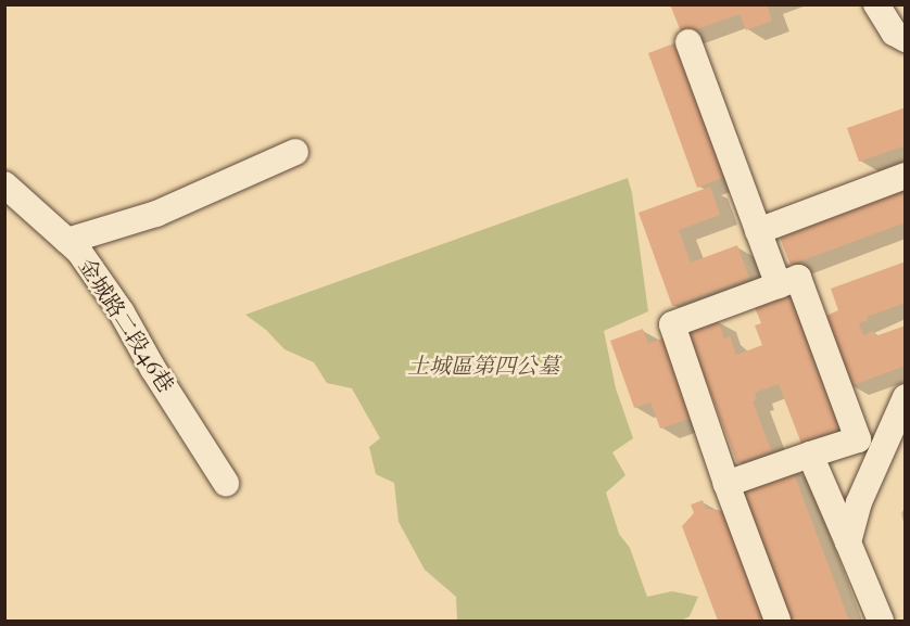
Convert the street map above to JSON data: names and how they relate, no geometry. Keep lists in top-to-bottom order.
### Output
{
  "streets": {
    "lane": ["金城路二段46巷"]
  },
  "parks": ["土城區第四公墓"]
}
